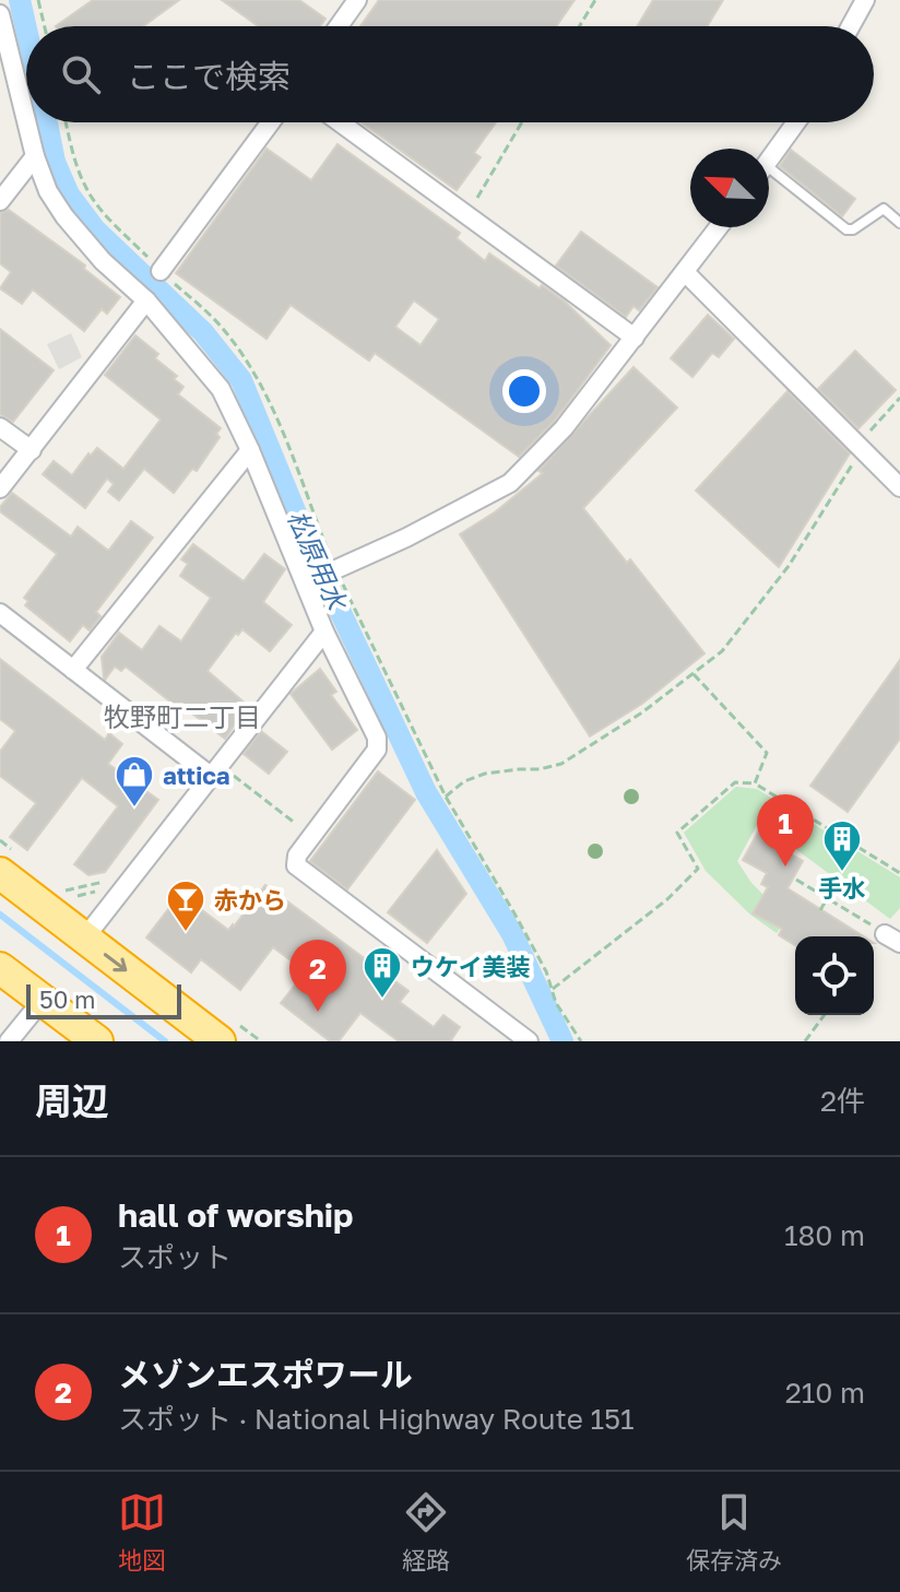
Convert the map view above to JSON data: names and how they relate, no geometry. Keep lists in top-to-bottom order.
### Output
{
  "districts": ["牧野町二丁目"],
  "water": ["松原用水"],
  "places": {
    "shop": ["attica"],
    "building": ["手水", "ウケイ美装"],
    "bar": ["赤から"]
  },
  "scale_bar": "50 m",
  "north": "top left",
  "page": {
    "search": "ここで検索",
    "pins": ["1", "2"],
    "scale": "50 m",
    "heading": ["周辺", "2件"],
    "list": [
      {
        "mark": "1",
        "name": "hall of worship",
        "note": "スポット",
        "value": "180 m"
      },
      {
        "mark": "2",
        "name": "メゾンエスポワール",
        "note": "スポット · National Highway Route 151",
        "value": "210 m"
      }
    ],
    "nav": ["地図", "経路", "保存済み"]
  }
}
